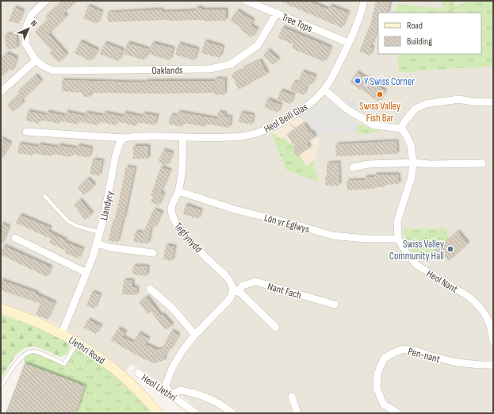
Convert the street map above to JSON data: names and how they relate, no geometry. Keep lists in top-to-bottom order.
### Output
{
  "streets": {
    "main road": ["Llethri Road"],
    "street": [
      "Tree Tops",
      "Oaklands",
      "Heol Beili Glas",
      "Llandyry",
      "Lôn yr Eglwys",
      "Tegfynydd",
      "Heol Nant",
      "Nant Fach",
      "Pen-nant",
      "Heol Llethri"
    ]
  },
  "crossings": [
    ["Tree Tops", "Oaklands"],
    ["Tree Tops", "Heol Beili Glas"],
    ["Heol Beili Glas", "Tegfynydd"],
    ["Llandyry", "Llethri Road"],
    ["Lôn yr Eglwys", "Tegfynydd"],
    ["Lôn yr Eglwys", "Heol Nant"],
    ["Tegfynydd", "Nant Fach"]
  ],
  "places": ["Y Swiss Corner", "Swiss Valley Fish Bar", "Swiss Valley Community Hall"],
  "legend": ["Road", "Building"],
  "north": "top right"
}
